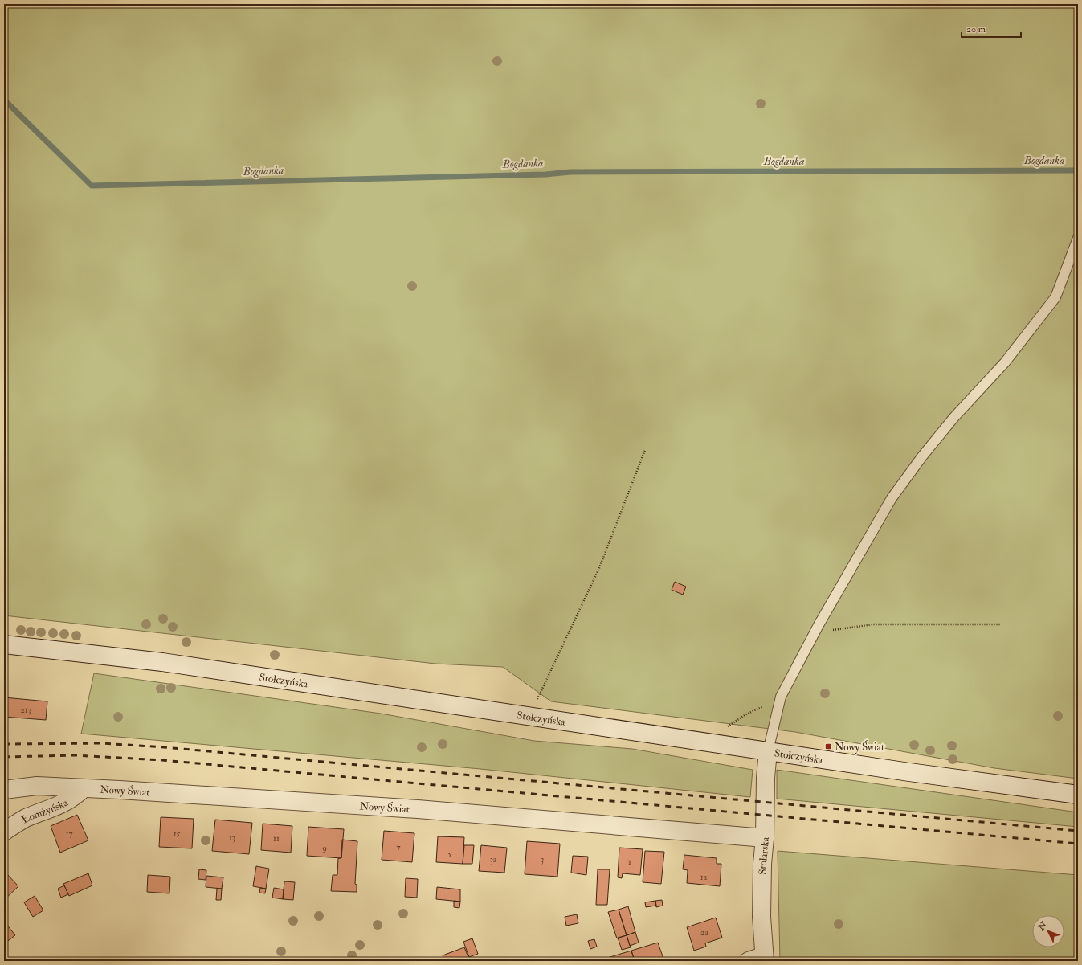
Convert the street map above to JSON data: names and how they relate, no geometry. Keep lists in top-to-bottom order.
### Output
{
  "streets": {
    "street": [
      "Stołczyńska",
      "Nowy Świat",
      "Łomżyńska",
      "Stolarska"
    ]
  },
  "crossings": [
    ["Stołczyńska", "Stolarska"],
    ["Nowy Świat", "Łomżyńska"],
    ["Nowy Świat", "Stolarska"]
  ],
  "water": ["Bogdanka"],
  "places": {
    "transit": ["Nowy Świat"]
  },
  "house_numbers": [
    "213",
    "17",
    "15",
    "13",
    "11",
    "7",
    "9",
    "5",
    "3a",
    "3",
    "1",
    "1a",
    "2a"
  ],
  "scale_bar": "20 m",
  "north": "top left"
}
